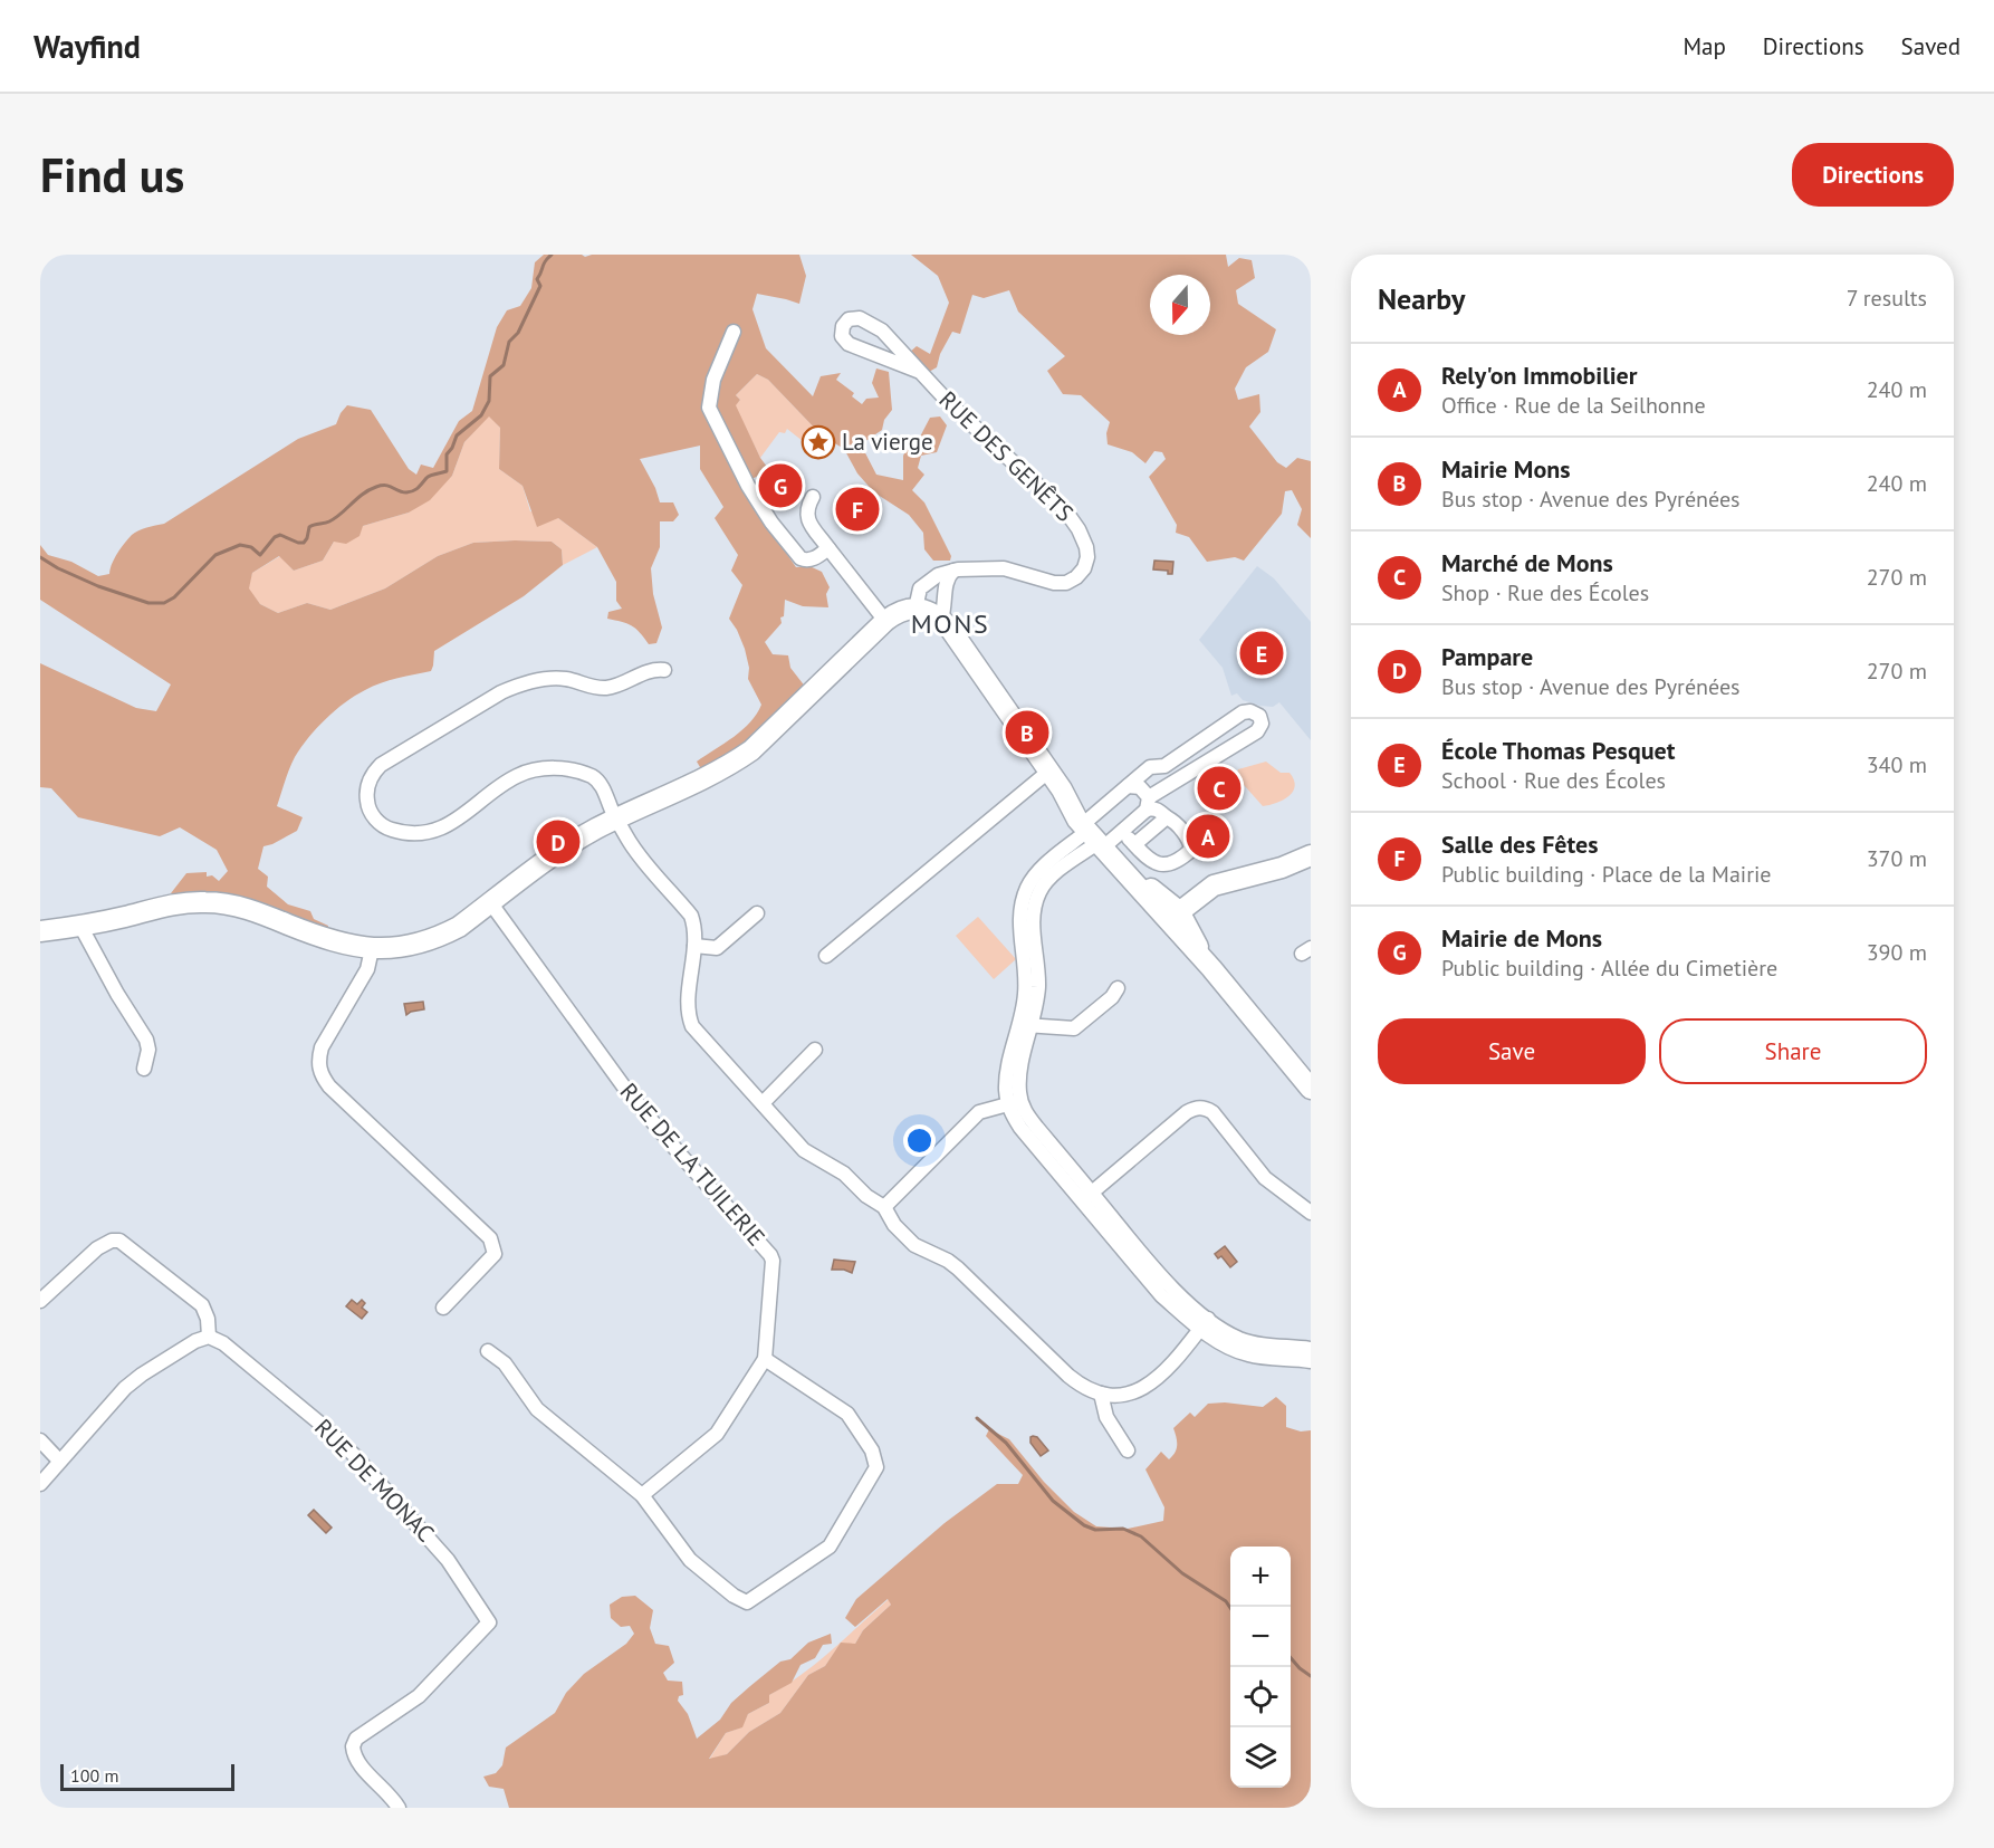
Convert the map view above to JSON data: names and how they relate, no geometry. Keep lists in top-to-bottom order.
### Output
{
  "streets": {
    "street": ["RUE DES GENÊTS", "RUE DE LA TUILERIE", "RUE DE MONAC"]
  },
  "districts": ["MONS"],
  "places": {
    "place": ["La vierge"]
  },
  "scale_bar": "100 m",
  "north": "bottom",
  "page": {
    "header": "Wayfind",
    "nav": ["Map", "Directions", "Saved"],
    "buttons": [
      "Directions",
      ["Save", "Share"]
    ],
    "title": "Find us",
    "heading": ["Nearby", "7 results"],
    "list": [
      {
        "mark": "A",
        "name": "Rely'on Immobilier",
        "note": "Office · Rue de la Seilhonne",
        "value": "240 m"
      },
      {
        "mark": "B",
        "name": "Mairie Mons",
        "note": "Bus stop · Avenue des Pyrénées",
        "value": "240 m"
      },
      {
        "mark": "C",
        "name": "Marché de Mons",
        "note": "Shop · Rue des Écoles",
        "value": "270 m"
      },
      {
        "mark": "D",
        "name": "Pampare",
        "note": "Bus stop · Avenue des Pyrénées",
        "value": "270 m"
      },
      {
        "mark": "E",
        "name": "École Thomas Pesquet",
        "note": "School · Rue des Écoles",
        "value": "340 m"
      },
      {
        "mark": "F",
        "name": "Salle des Fêtes",
        "note": "Public building · Place de la Mairie",
        "value": "370 m"
      },
      {
        "mark": "G",
        "name": "Mairie de Mons",
        "note": "Public building · Allée du Cimetière",
        "value": "390 m"
      }
    ],
    "pins": [
      "G",
      "F",
      "E",
      "B",
      "C",
      "A",
      "D"
    ],
    "map_buttons": ["+", "−"],
    "scale": "100 m"
  }
}
